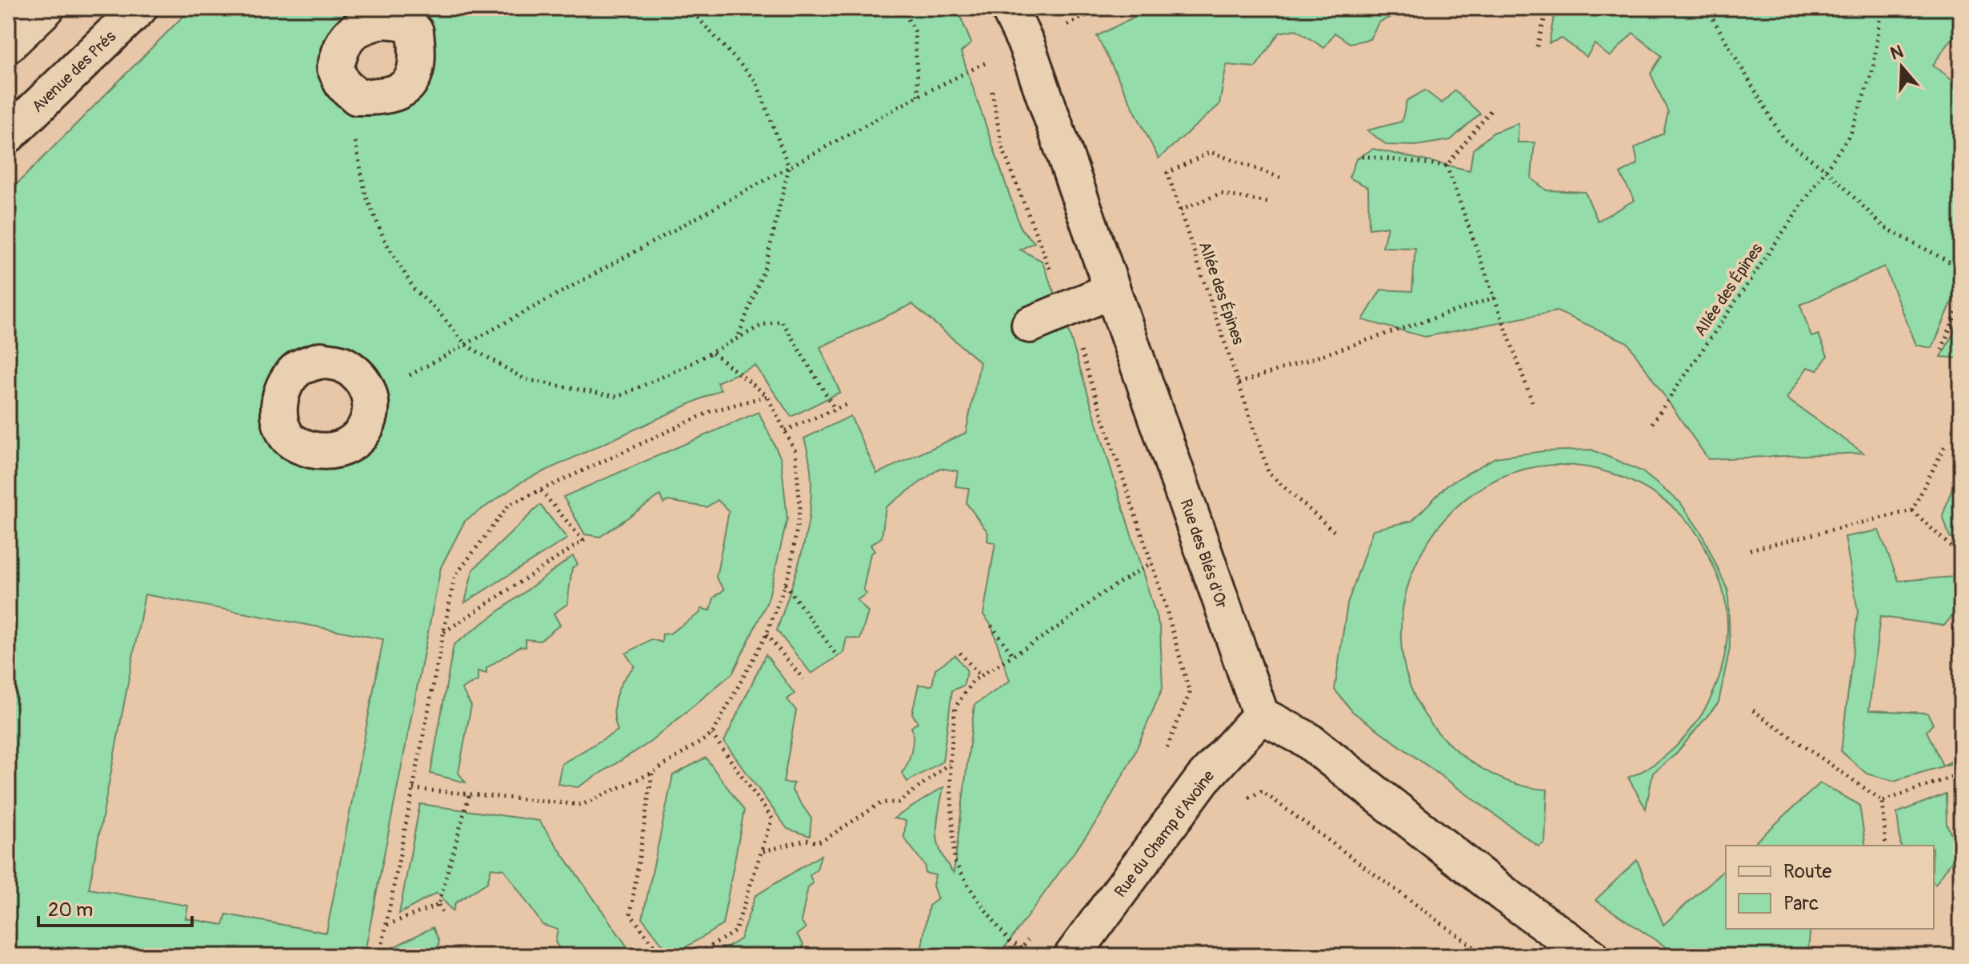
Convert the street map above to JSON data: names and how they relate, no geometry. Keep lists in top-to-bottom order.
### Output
{
  "streets": {
    "street": ["Avenue des Prés", "Rue des Blés d'Or", "Rue du Champ d'Avoine"],
    "path": ["Allée des Épines"]
  },
  "crossings": [
    ["Rue des Blés d'Or", "Rue du Champ d'Avoine"]
  ],
  "legend": ["Route", "Parc"],
  "scale_bar": "20 m",
  "north": "top"
}
